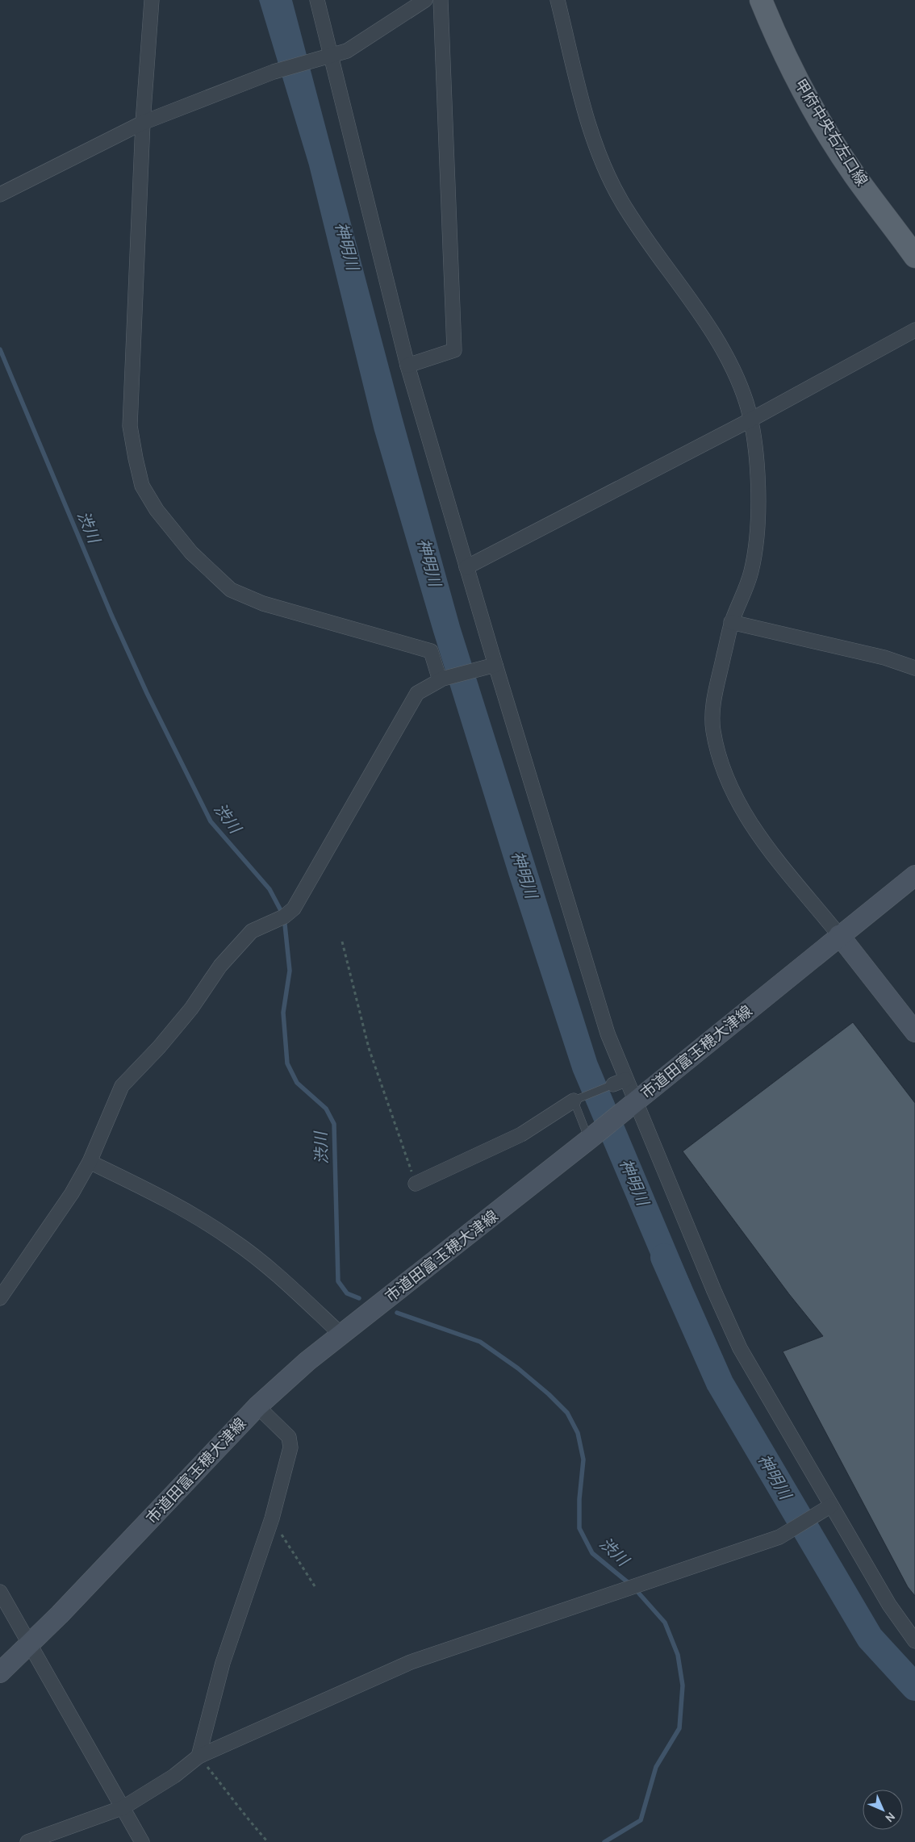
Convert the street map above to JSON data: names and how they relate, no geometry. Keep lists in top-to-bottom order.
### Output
{
  "streets": {
    "main road": ["甲府中央右左口線"],
    "street": ["市道田富玉穂大津線"]
  },
  "water": ["神明川", "渋川"],
  "north": "bottom right"
}
